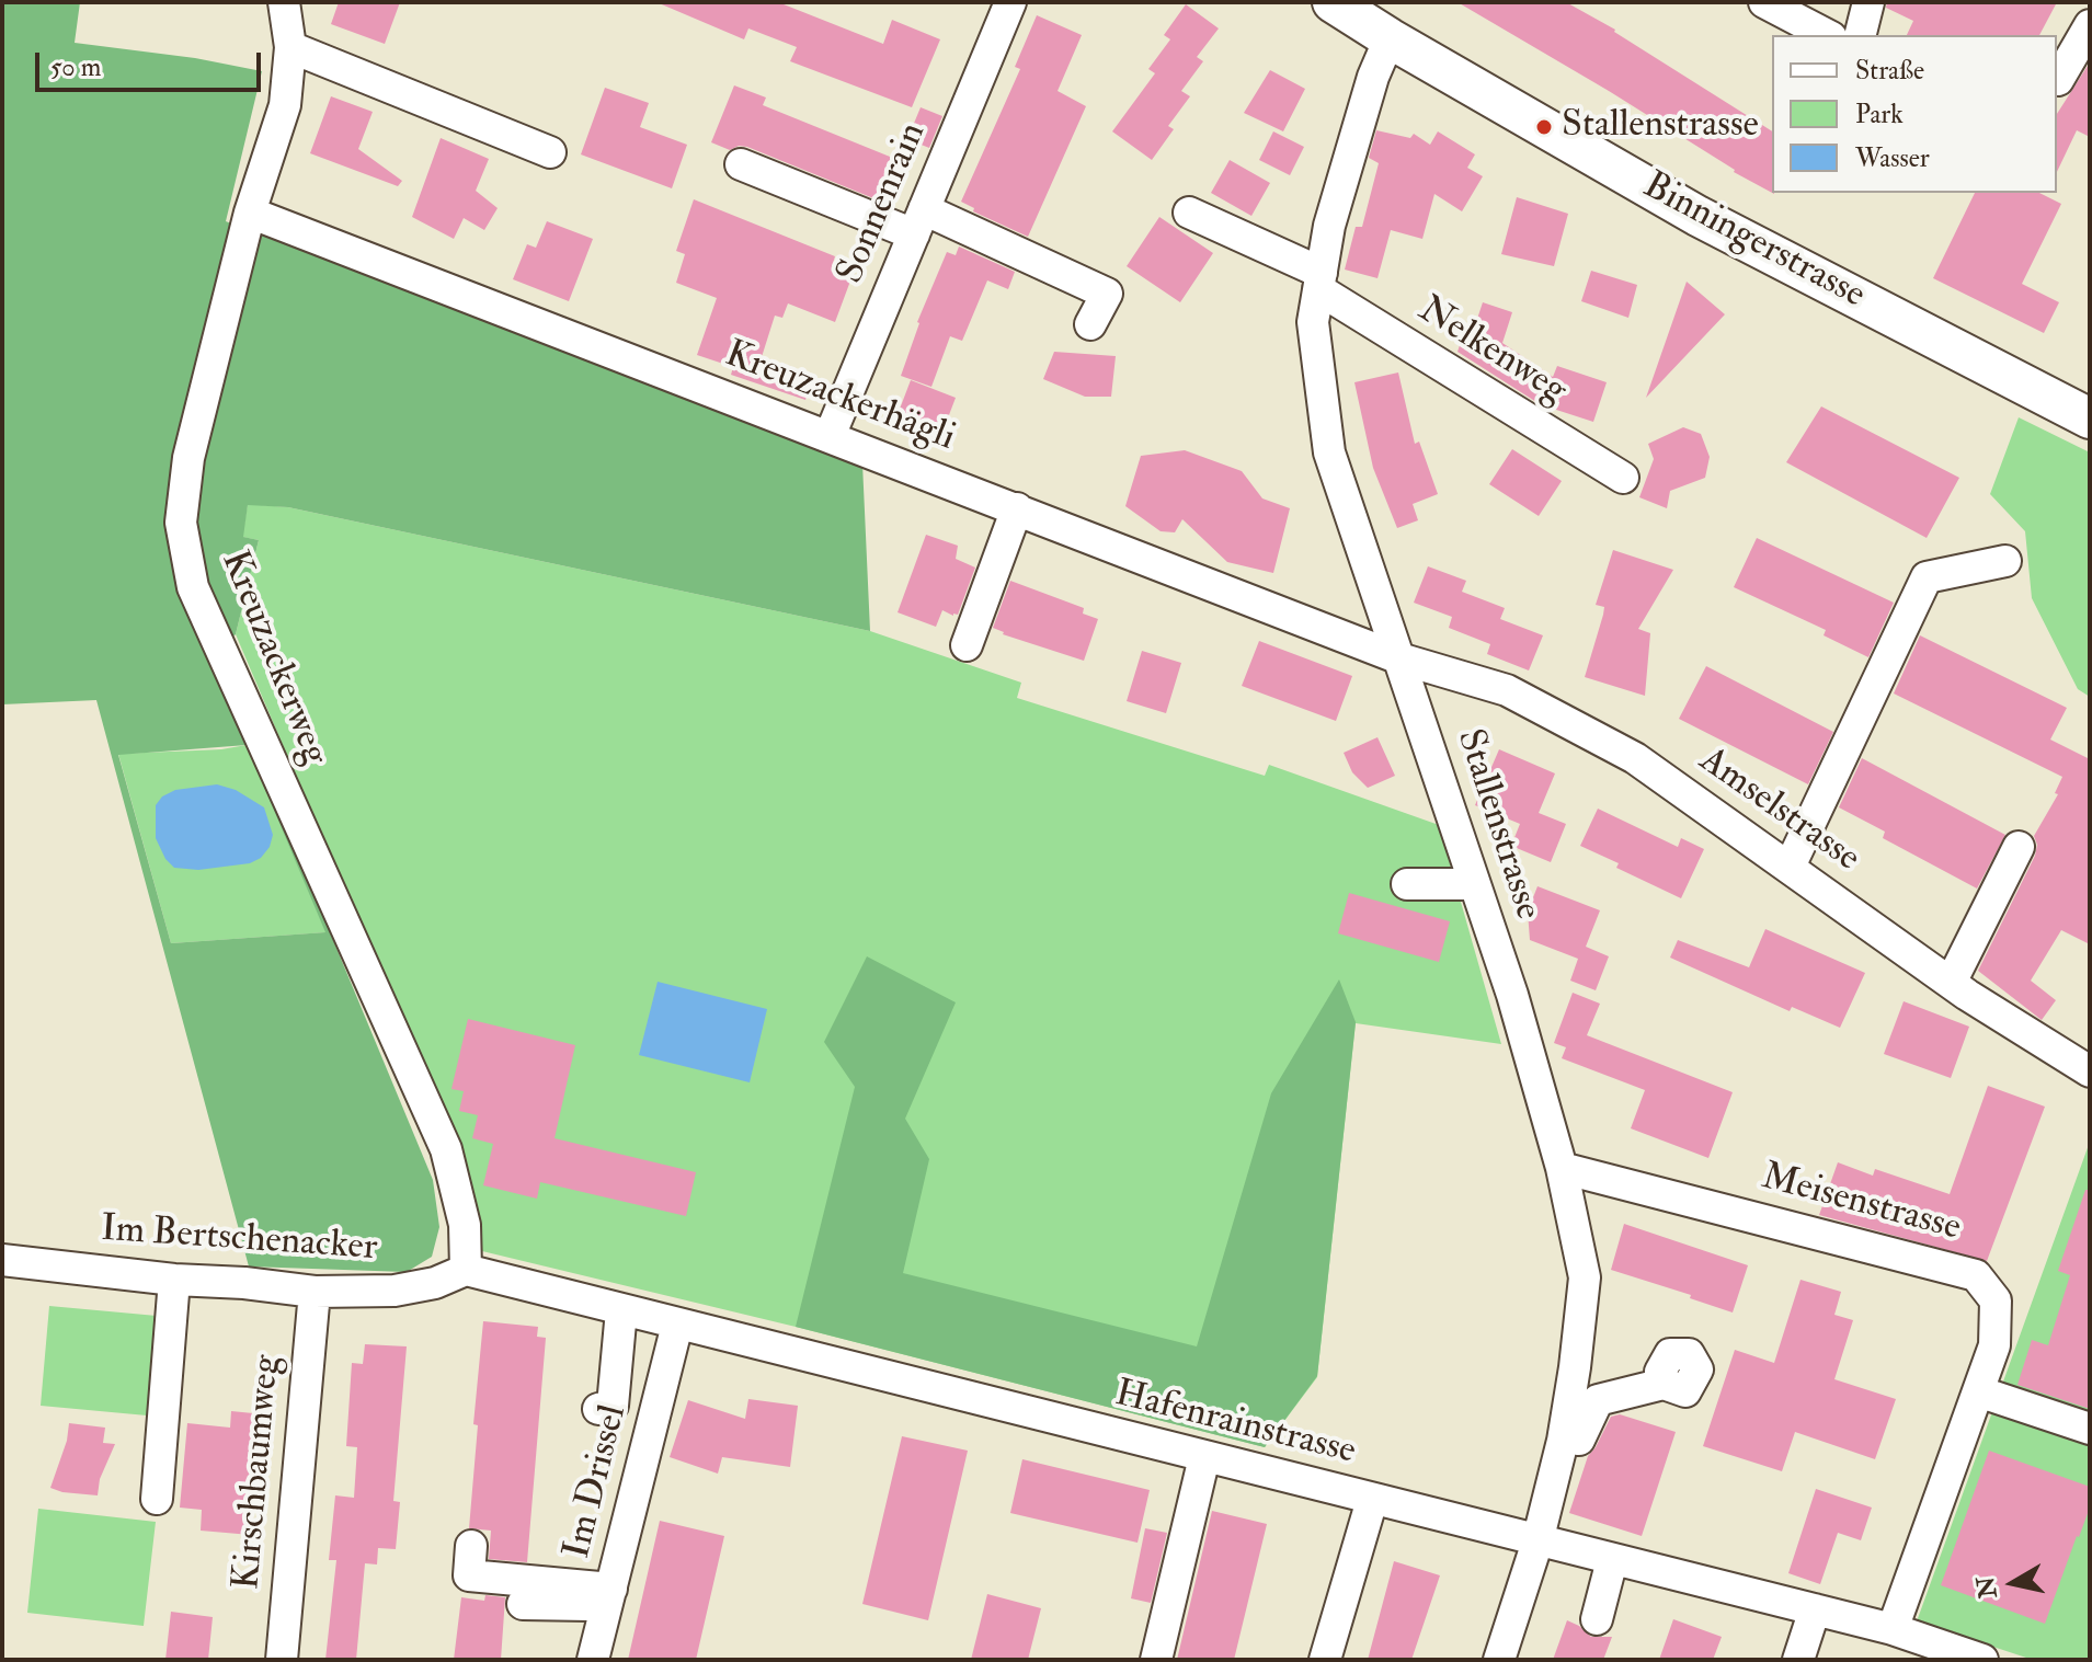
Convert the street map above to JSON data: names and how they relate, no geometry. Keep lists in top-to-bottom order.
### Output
{
  "streets": {
    "main road": ["Binningerstrasse"],
    "street": [
      "Sonnenrain",
      "Nelkenweg",
      "Kreuzackerhägli",
      "Kreuzackerweg",
      "Amselstrasse",
      "Stallenstrasse",
      "Meisenstrasse",
      "Im Bertschenacker",
      "Hafenrainstrasse",
      "Kirschbaumweg",
      "Im Drissel"
    ]
  },
  "crossings": [
    ["Sonnenrain", "Kreuzackerhägli"],
    ["Binningerstrasse", "Stallenstrasse"],
    ["Nelkenweg", "Stallenstrasse"],
    ["Kreuzackerhägli", "Kreuzackerweg"],
    ["Kreuzackerhägli", "Amselstrasse"],
    ["Kreuzackerhägli", "Stallenstrasse"],
    ["Kreuzackerweg", "Im Bertschenacker"],
    ["Kreuzackerweg", "Hafenrainstrasse"],
    ["Amselstrasse", "Stallenstrasse"],
    ["Stallenstrasse", "Meisenstrasse"],
    ["Stallenstrasse", "Hafenrainstrasse"],
    ["Meisenstrasse", "Hafenrainstrasse"],
    ["Im Bertschenacker", "Hafenrainstrasse"],
    ["Im Bertschenacker", "Kirschbaumweg"],
    ["Hafenrainstrasse", "Im Drissel"]
  ],
  "places": ["Stallenstrasse"],
  "legend": ["Straße", "Park", "Wasser"],
  "scale_bar": "50 m",
  "north": "left"
}
